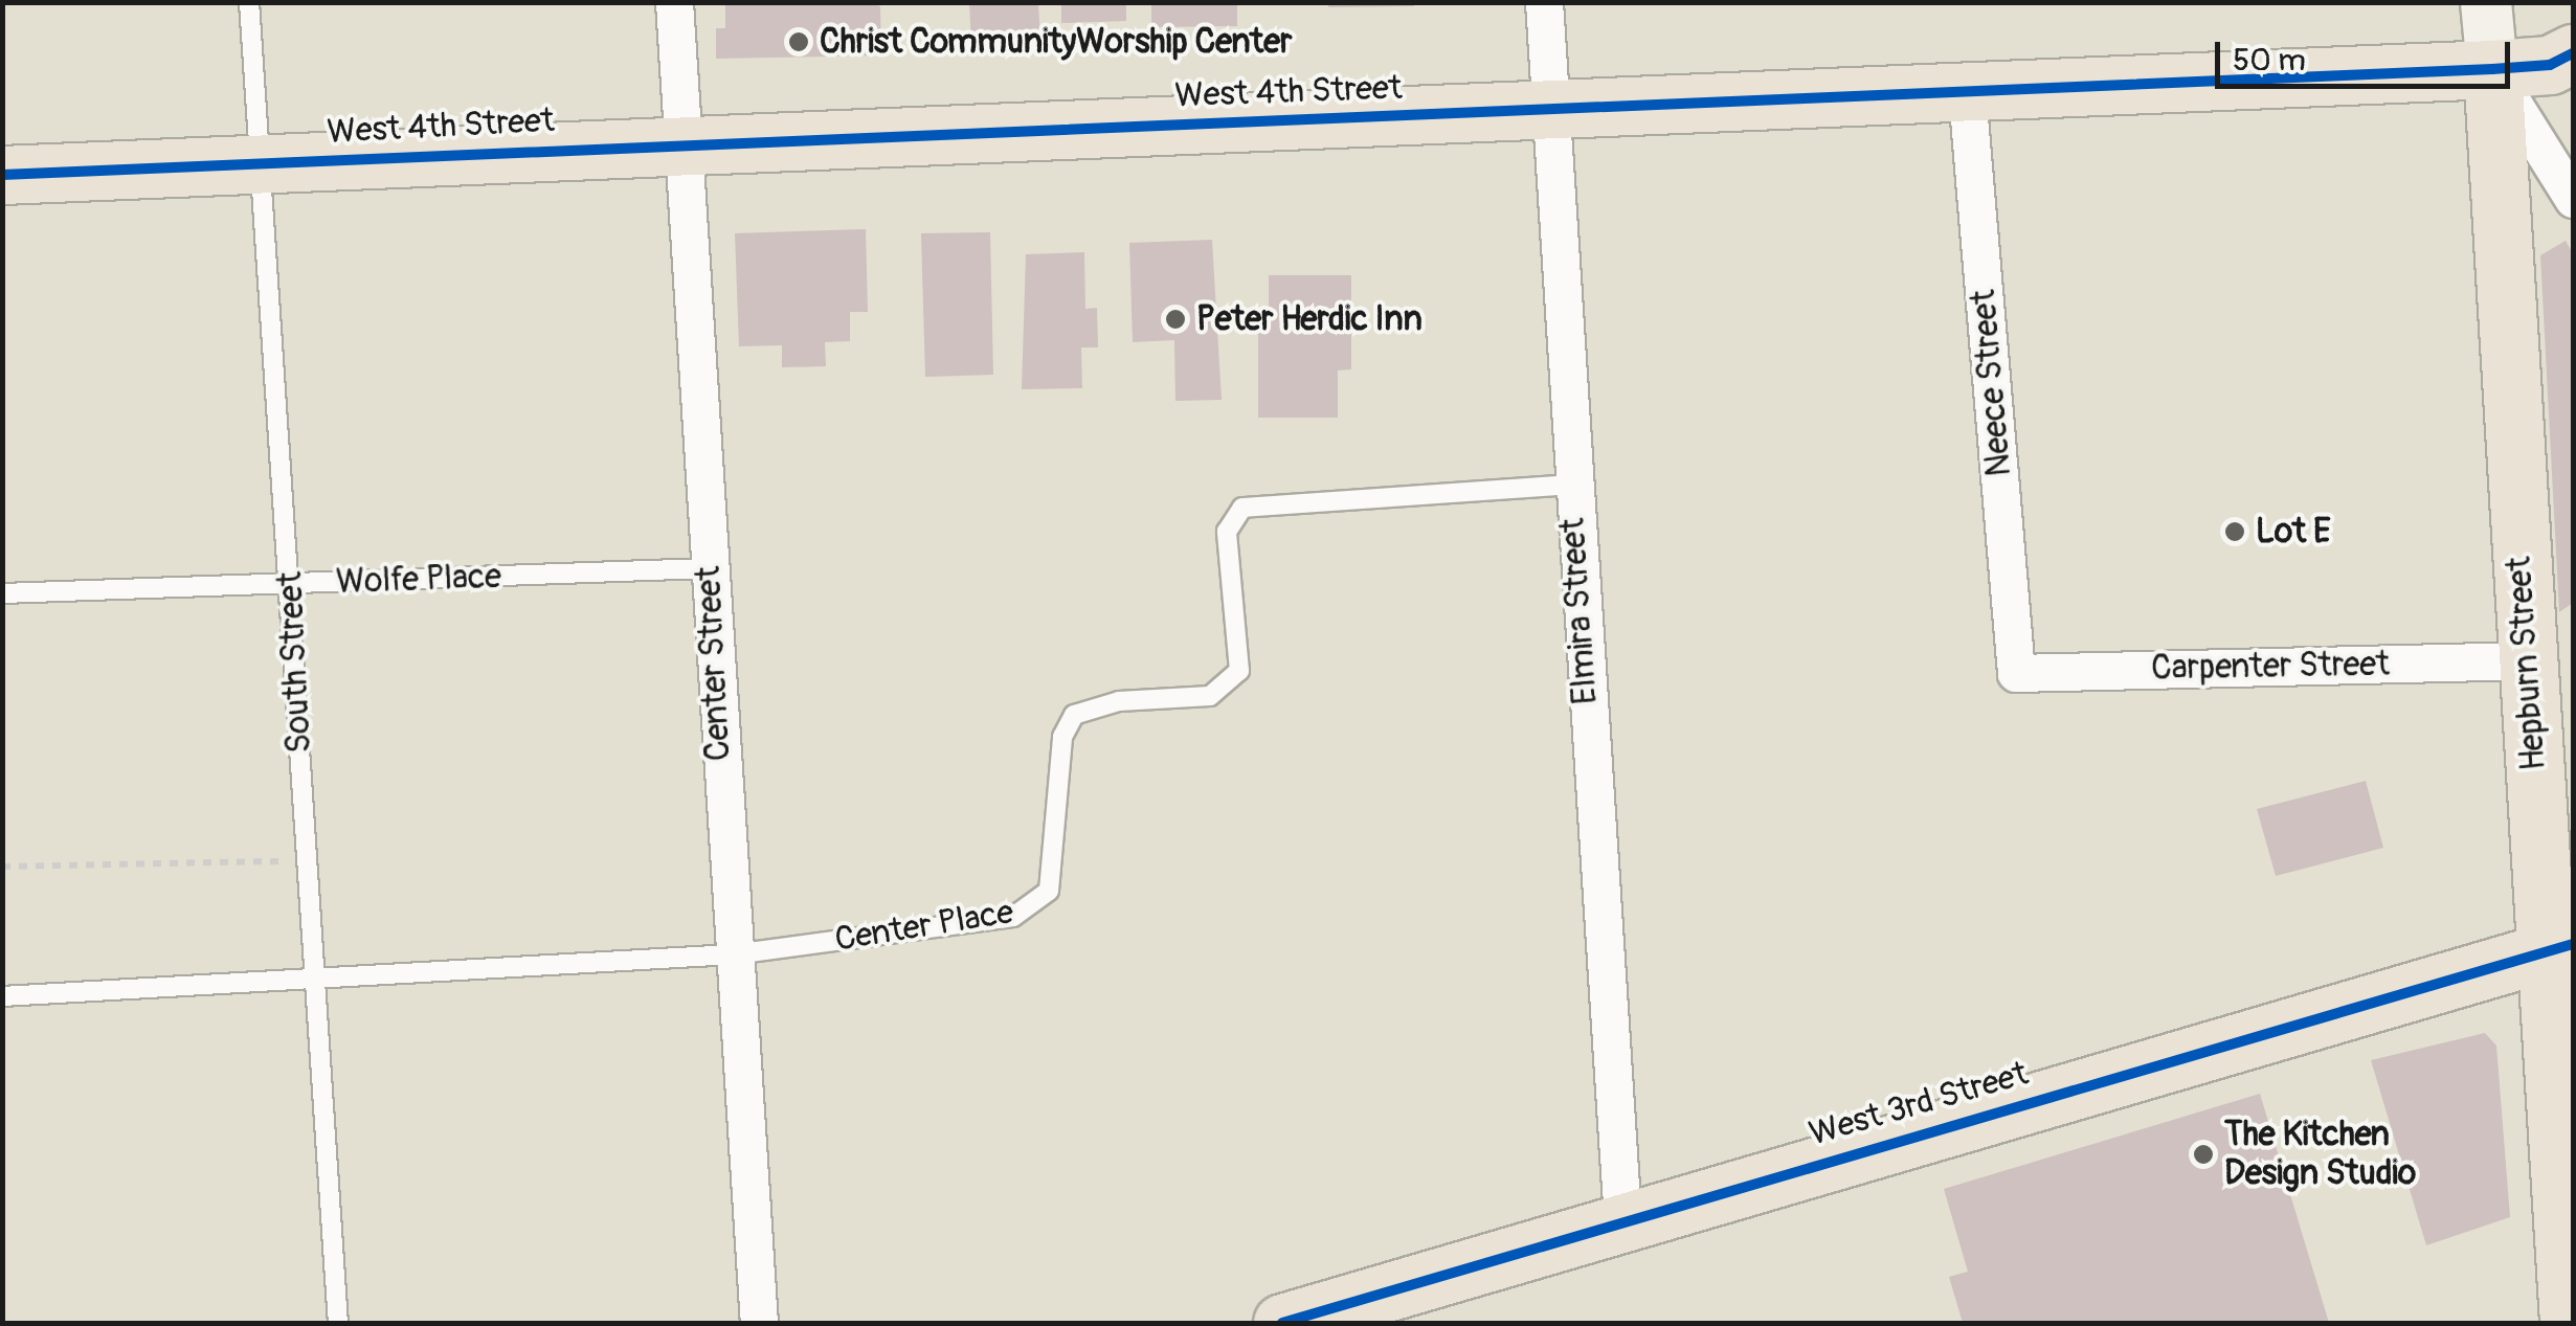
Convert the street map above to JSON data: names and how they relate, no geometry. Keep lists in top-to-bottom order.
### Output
{
  "streets": {
    "main road": ["West 4th Street", "Hepburn Street", "West 3rd Street"],
    "street": [
      "Neece Street",
      "Elmira Street",
      "Center Street",
      "Carpenter Street"
    ],
    "lane": ["Wolfe Place", "South Street", "Center Place"]
  },
  "crossings": [
    ["West 4th Street", "Neece Street"],
    ["West 4th Street", "Elmira Street"],
    ["West 4th Street", "South Street"],
    ["West 4th Street", "Center Street"],
    ["West 4th Street", "Hepburn Street"],
    ["Neece Street", "Carpenter Street"],
    ["Wolfe Place", "South Street"],
    ["Wolfe Place", "Center Street"],
    ["Elmira Street", "Center Place"],
    ["Elmira Street", "West 3rd Street"],
    ["South Street", "Center Place"],
    ["Center Street", "Center Place"],
    ["Hepburn Street", "Carpenter Street"],
    ["Hepburn Street", "West 3rd Street"]
  ],
  "places": [
    "Christ CommunityWorship Center",
    "Peter Herdic Inn",
    "Lot E",
    "The Kitchen Design Studio"
  ],
  "scale_bar": "50 m"
}
